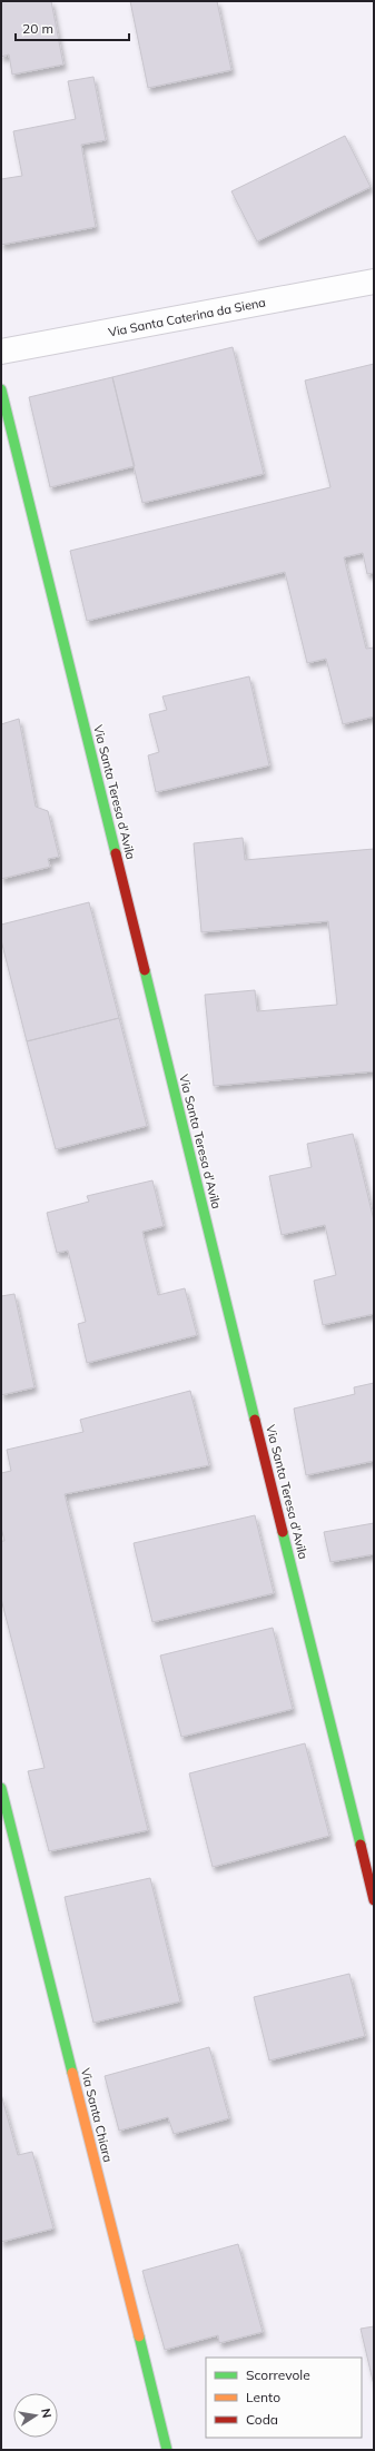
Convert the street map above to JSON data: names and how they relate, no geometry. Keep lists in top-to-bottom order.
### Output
{
  "streets": {
    "street": ["Via Santa Caterina da Siena", "Via Santa Teresa d'Avila", "Via Santa Chiara"]
  },
  "legend": ["Scorrevole", "Lento", "Coda"],
  "scale_bar": "20 m",
  "north": "right"
}
